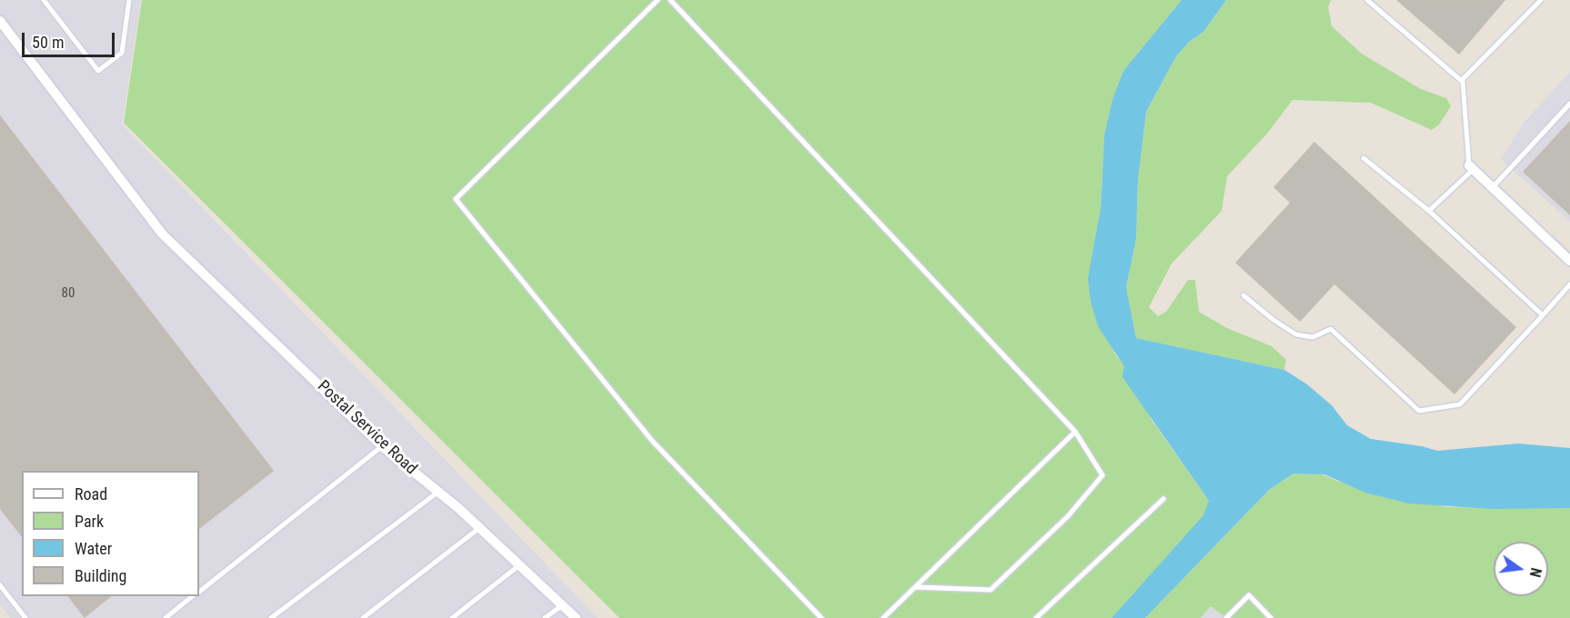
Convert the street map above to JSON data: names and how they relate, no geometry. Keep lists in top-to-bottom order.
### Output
{
  "streets": {
    "street": ["Postal Service Road"]
  },
  "house_numbers": ["80"],
  "legend": [
    "Road",
    "Park",
    "Water",
    "Building"
  ],
  "scale_bar": "50 m",
  "north": "right"
}
